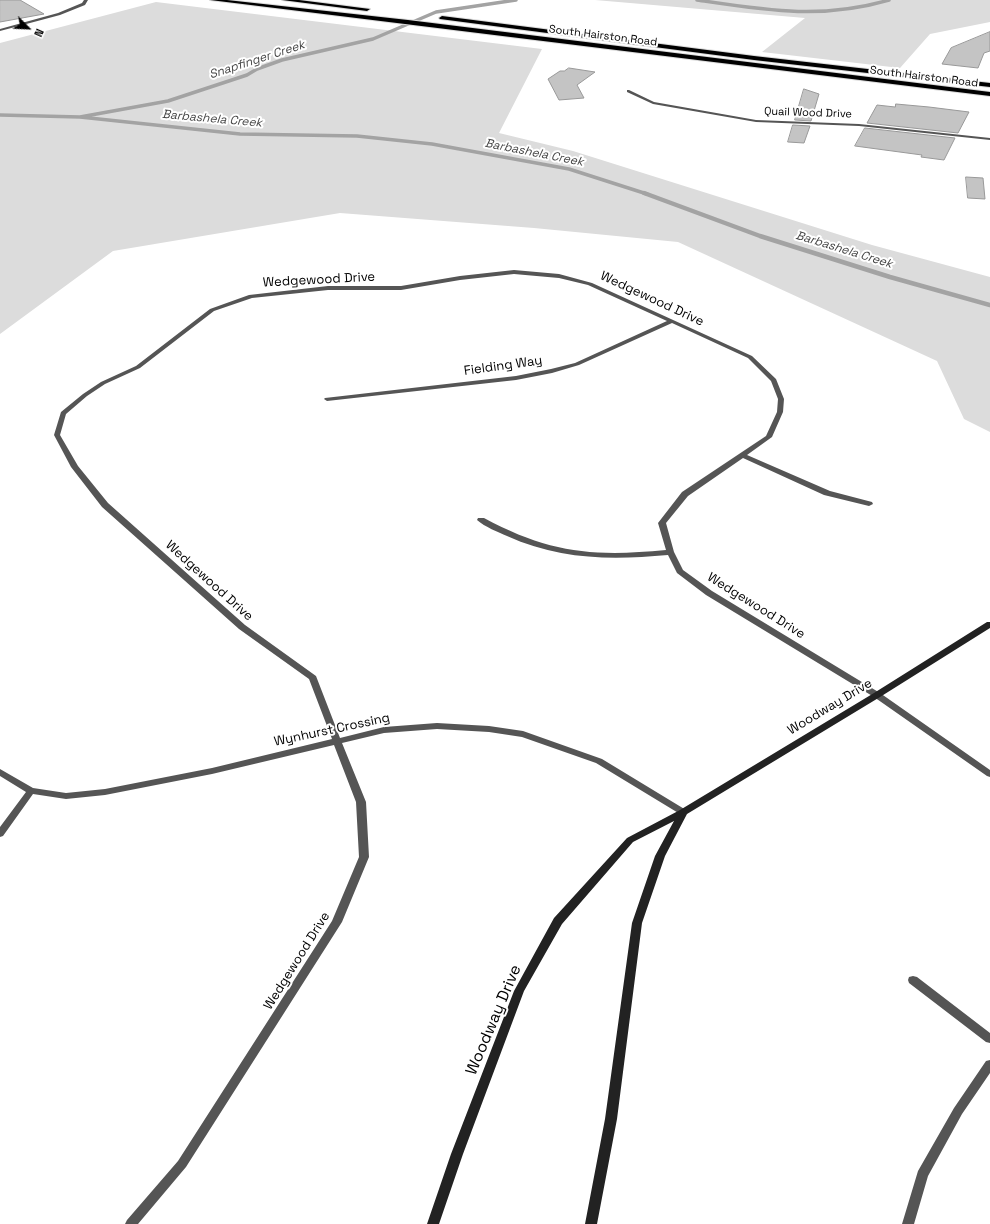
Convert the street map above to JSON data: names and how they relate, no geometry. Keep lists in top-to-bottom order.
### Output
{
  "streets": {
    "main road": ["South Hairston Road"],
    "street": [
      "Quail Wood Drive",
      "Wedgewood Drive",
      "Fielding Way",
      "Woodway Drive",
      "Wynhurst Crossing"
    ]
  },
  "crossings": [
    ["Wedgewood Drive", "Fielding Way"],
    ["Wedgewood Drive", "Woodway Drive"],
    ["Wedgewood Drive", "Wynhurst Crossing"],
    ["Woodway Drive", "Wynhurst Crossing"]
  ],
  "water": ["Snapfinger Creek", "Barbashela Creek"],
  "north": "bottom right"
}
